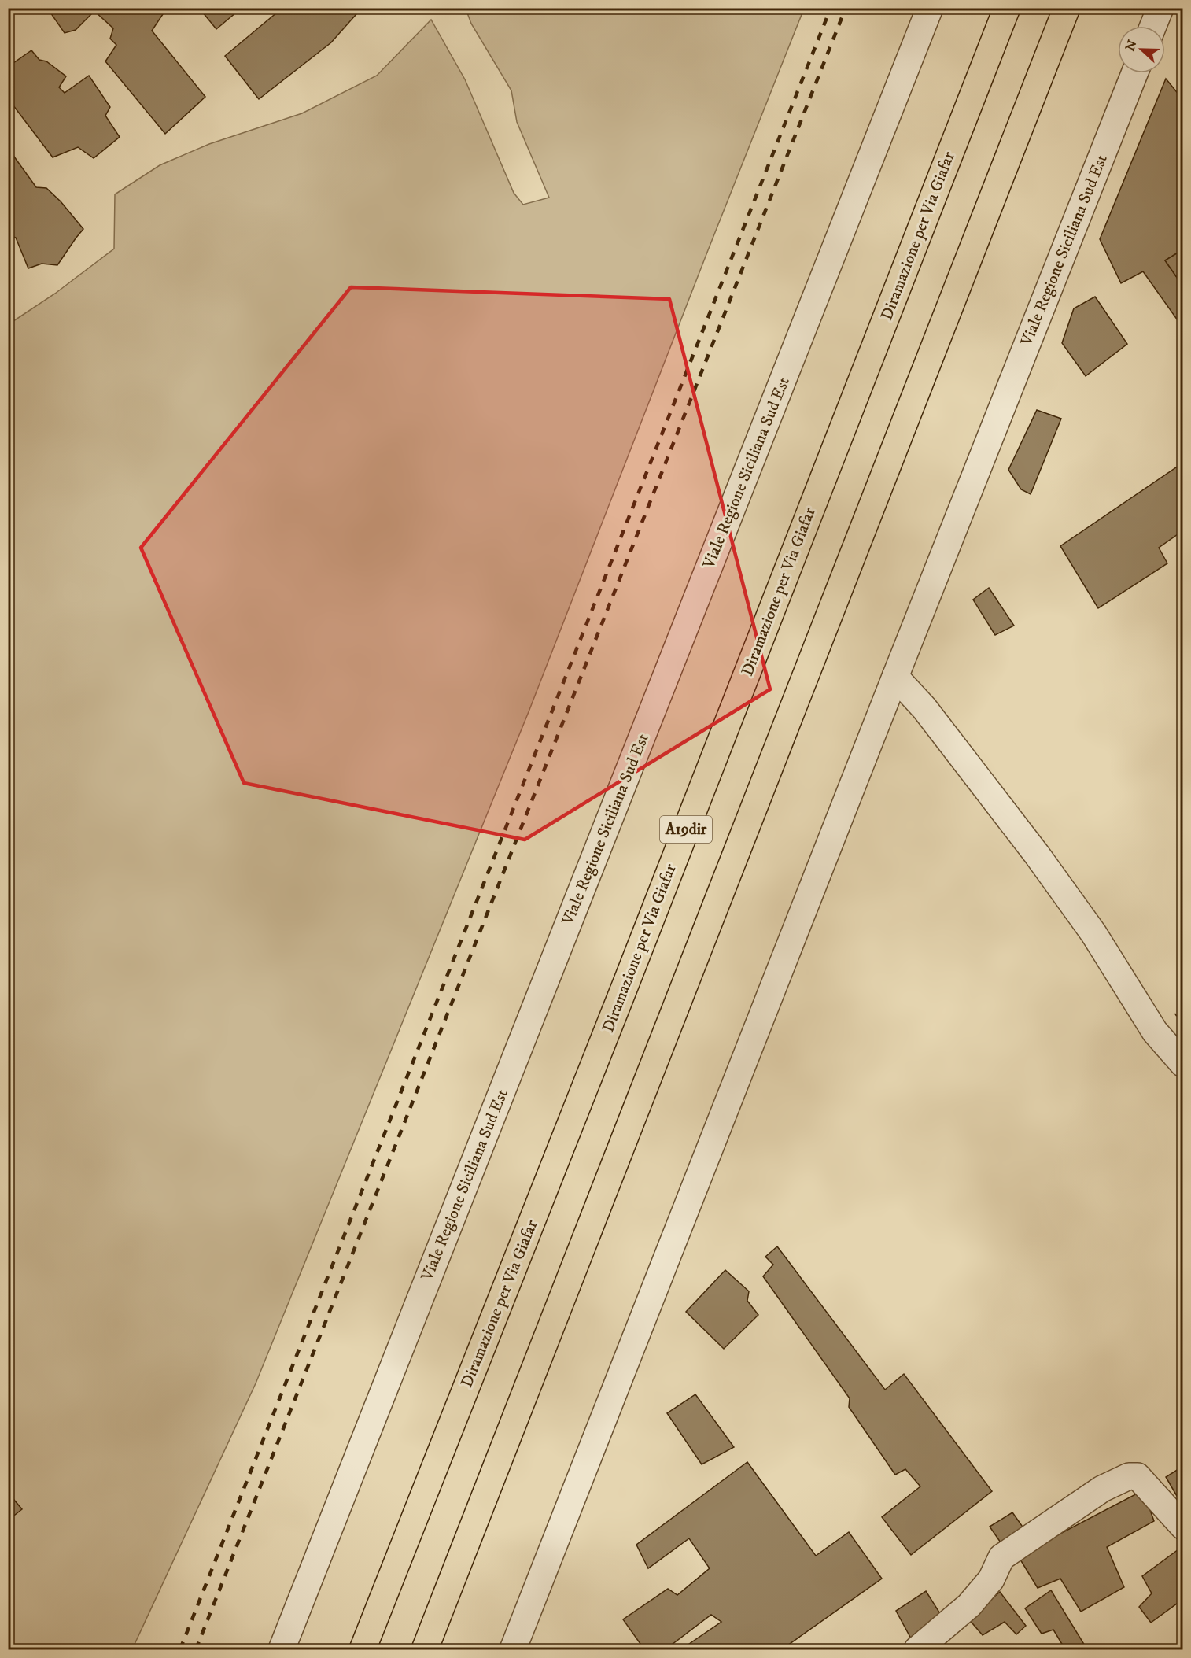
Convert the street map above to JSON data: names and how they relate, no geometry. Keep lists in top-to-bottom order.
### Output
{
  "streets": {
    "highway": ["Diramazione per Via Giafar", "A19dir"],
    "street": ["Viale Regione Siciliana Sud Est"]
  },
  "north": "left"
}
